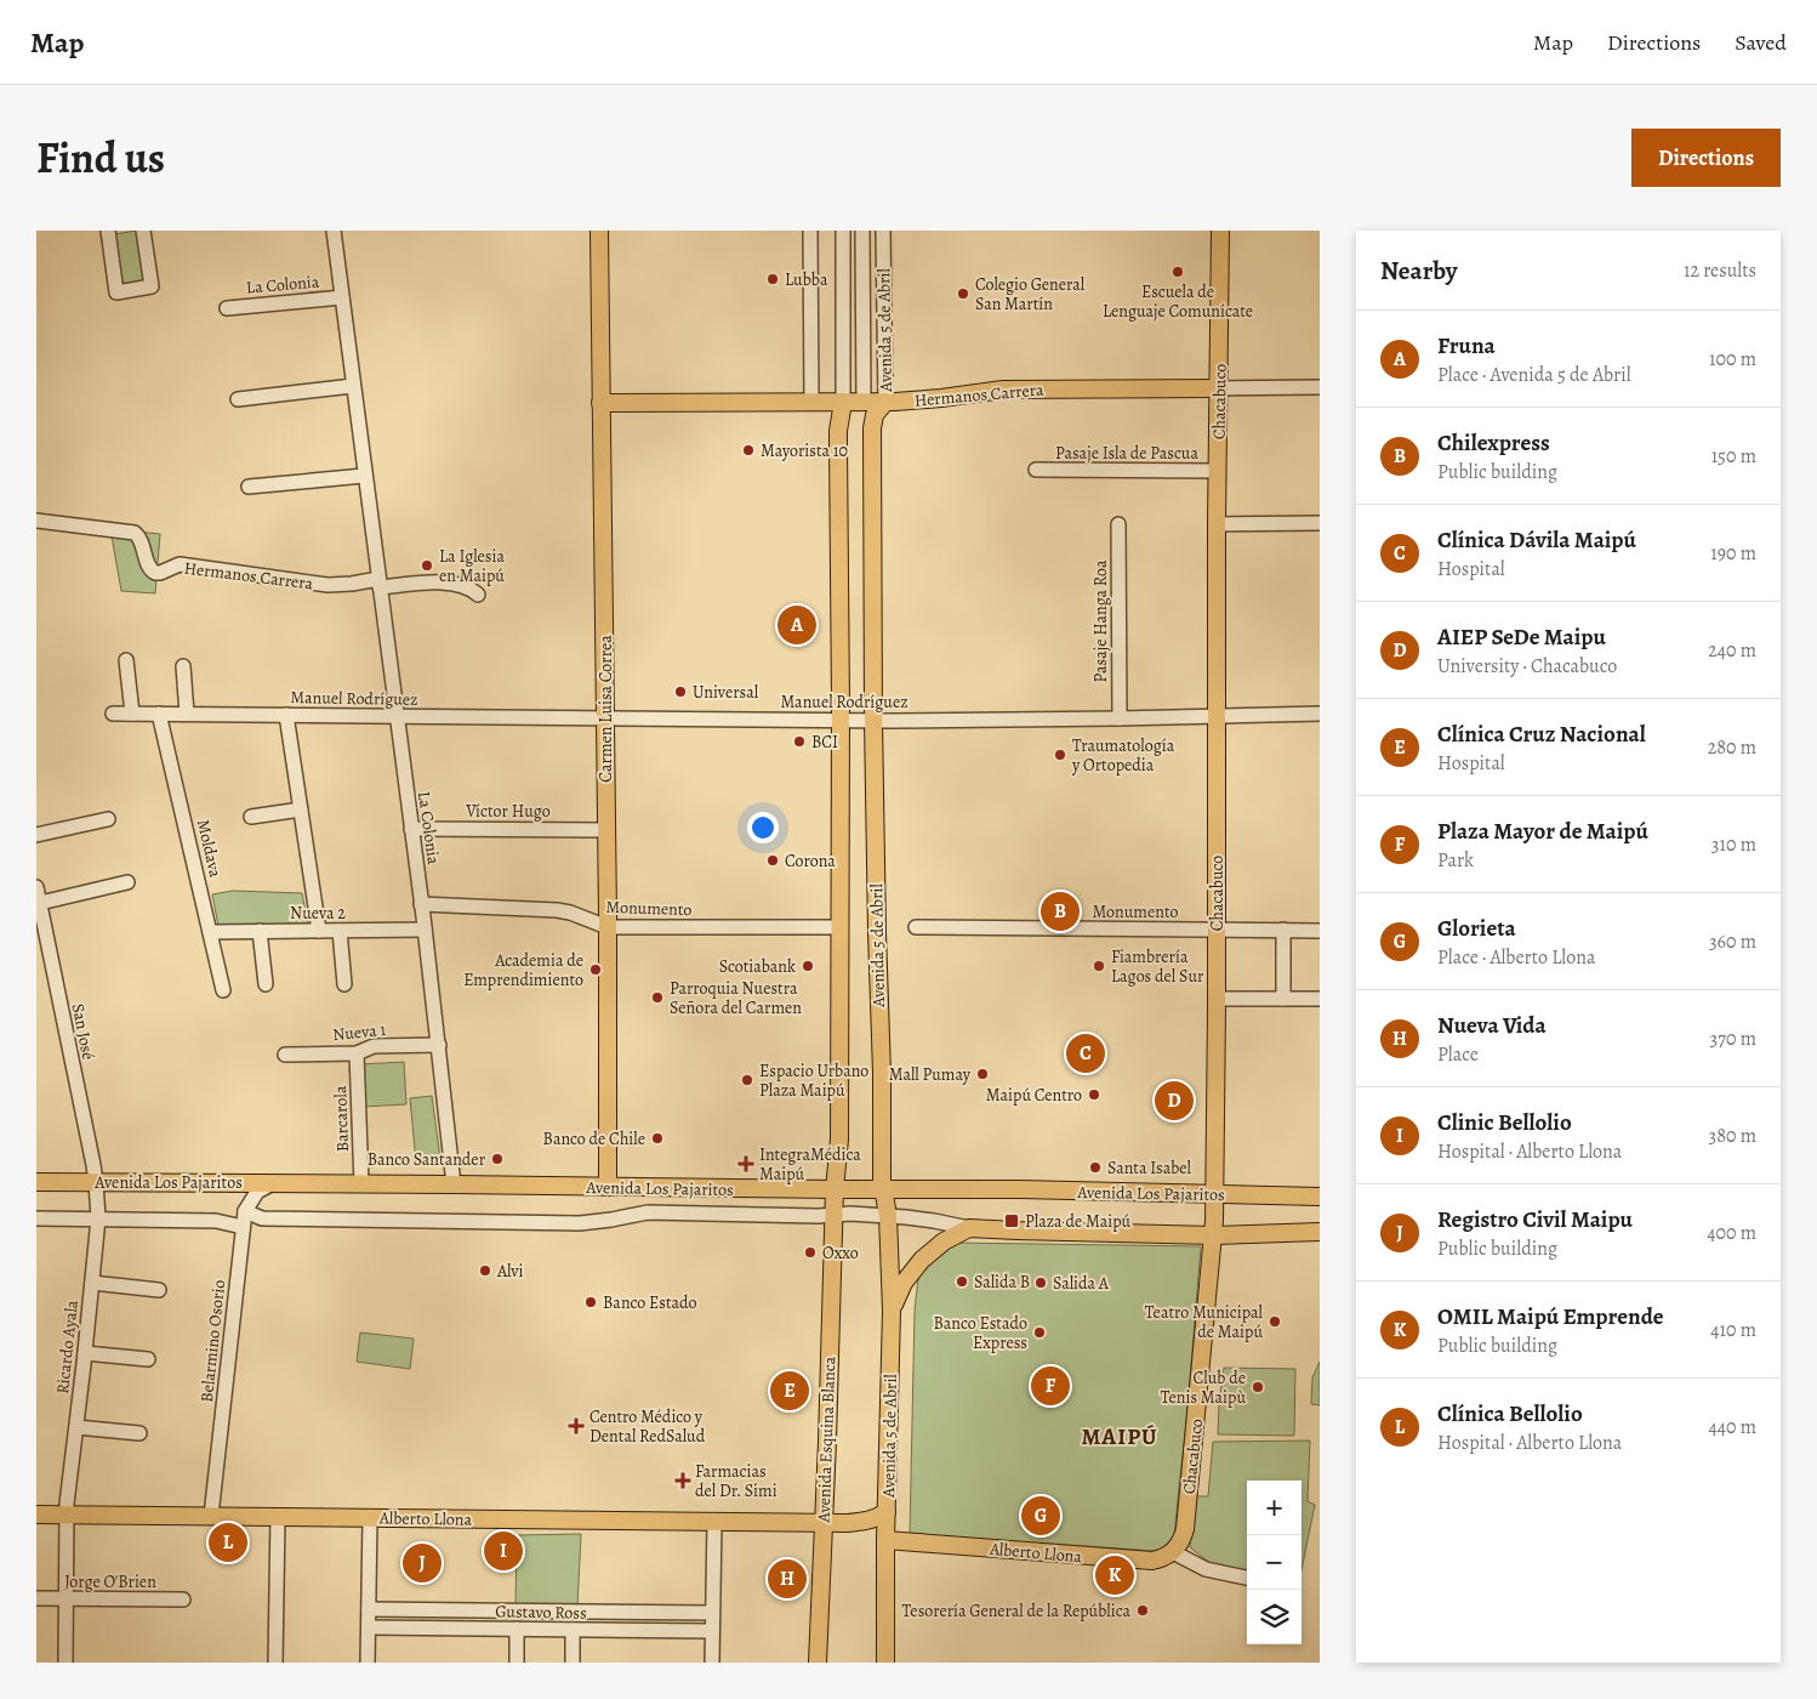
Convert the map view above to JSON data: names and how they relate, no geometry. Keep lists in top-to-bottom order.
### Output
{
  "streets": {
    "main road": [
      "Avenida 5 de Abril",
      "Hermanos Carrera",
      "Chacabuco",
      "Carmen Luisa Correa",
      "Avenida Los Pajaritos",
      "Avenida Esquina Blanca",
      "Alberto Llona"
    ],
    "street": [
      "La Colonia",
      "Pasaje Isla de Pascua",
      "Pasaje Hanga Roa",
      "Manuel Rodríguez",
      "Víctor Hugo",
      "Moldava",
      "Monumento",
      "Nueva 2",
      "San José",
      "Nueva 1",
      "Barcarola",
      "Belarmino Osorio",
      "Ricardo Ayala",
      "Jorge O'Brien",
      "Gustavo Ross"
    ]
  },
  "crossings": [
    ["La Colonia", "Hermanos Carrera"],
    ["La Colonia", "Manuel Rodríguez"],
    ["La Colonia", "Víctor Hugo"],
    ["La Colonia", "Monumento"],
    ["La Colonia", "Nueva 2"],
    ["La Colonia", "Nueva 1"],
    ["La Colonia", "Avenida Los Pajaritos"],
    ["Avenida 5 de Abril", "Hermanos Carrera"],
    ["Avenida 5 de Abril", "Manuel Rodríguez"],
    ["Avenida 5 de Abril", "Avenida Los Pajaritos"],
    ["Avenida 5 de Abril", "Alberto Llona"],
    ["Hermanos Carrera", "Chacabuco"],
    ["Hermanos Carrera", "Carmen Luisa Correa"],
    ["Chacabuco", "Pasaje Isla de Pascua"],
    ["Chacabuco", "Manuel Rodríguez"],
    ["Chacabuco", "Monumento"],
    ["Chacabuco", "Avenida Los Pajaritos"],
    ["Chacabuco", "Alberto Llona"],
    ["Pasaje Hanga Roa", "Manuel Rodríguez"],
    ["Manuel Rodríguez", "Carmen Luisa Correa"],
    ["Manuel Rodríguez", "Moldava"],
    ["Carmen Luisa Correa", "Víctor Hugo"],
    ["Carmen Luisa Correa", "Monumento"],
    ["Carmen Luisa Correa", "Avenida Los Pajaritos"],
    ["Moldava", "Nueva 2"],
    ["San José", "Avenida Los Pajaritos"],
    ["San José", "Ricardo Ayala"],
    ["Nueva 1", "Barcarola"],
    ["Barcarola", "Avenida Los Pajaritos"],
    ["Avenida Los Pajaritos", "Belarmino Osorio"],
    ["Avenida Los Pajaritos", "Ricardo Ayala"],
    ["Avenida Los Pajaritos", "Avenida Esquina Blanca"],
    ["Belarmino Osorio", "Alberto Llona"],
    ["Ricardo Ayala", "Alberto Llona"],
    ["Ricardo Ayala", "Jorge O'Brien"],
    ["Avenida Esquina Blanca", "Alberto Llona"]
  ],
  "districts": ["MAIPÚ"],
  "places": {
    "other": [
      "Escuela de Lenguaje Comunícate",
      "Lubba",
      "Colegio General San Martín",
      "Mayorista 10",
      "La Iglesia en Maipú",
      "Universal",
      "BCI",
      "Traumatología y Ortopedia",
      "Corona",
      "Scotiabank",
      "Fiambrería Lagos del Sur",
      "Academia de Emprendimiento",
      "Parroquia Nuestra Señora del Carmen",
      "Mall Pumay",
      "Espacio Urbano Plaza Maipú",
      "Maipú Centro",
      "Banco de Chile",
      "Banco Santander",
      "Santa Isabel",
      "Oxxo",
      "Alvi",
      "Salida B",
      "Salida A",
      "Banco Estado",
      "Teatro Municipal de Maipú",
      "Banco Estado Express",
      "Club de Tenis Maipù",
      "Tesorería General de la República"
    ],
    "health": ["IntegraMédica Maipú", "Centro Médico y Dental RedSalud", "Farmacias del Dr. Simi"],
    "transit": ["Plaza de Maipú"]
  },
  "page": {
    "header": "Map",
    "nav": ["Map", "Directions", "Saved"],
    "title": "Find us",
    "buttons": "Directions",
    "heading": ["Nearby", "12 results"],
    "list": [
      {
        "mark": "A",
        "name": "Fruna",
        "note": "Place · Avenida 5 de Abril",
        "value": "100 m"
      },
      {
        "mark": "B",
        "name": "Chilexpress",
        "note": "Public building",
        "value": "150 m"
      },
      {
        "mark": "C",
        "name": "Clínica Dávila Maipú",
        "note": "Hospital",
        "value": "190 m"
      },
      {
        "mark": "D",
        "name": "AIEP SeDe Maipu",
        "note": "University · Chacabuco",
        "value": "240 m"
      },
      {
        "mark": "E",
        "name": "Clínica Cruz Nacional",
        "note": "Hospital",
        "value": "280 m"
      },
      {
        "mark": "F",
        "name": "Plaza Mayor de Maipú",
        "note": "Park",
        "value": "310 m"
      },
      {
        "mark": "G",
        "name": "Glorieta",
        "note": "Place · Alberto Llona",
        "value": "360 m"
      },
      {
        "mark": "H",
        "name": "Nueva Vida",
        "note": "Place",
        "value": "370 m"
      },
      {
        "mark": "I",
        "name": "Clinic Bellolio",
        "note": "Hospital · Alberto Llona",
        "value": "380 m"
      },
      {
        "mark": "J",
        "name": "Registro Civil Maipu",
        "note": "Public building",
        "value": "400 m"
      },
      {
        "mark": "K",
        "name": "OMIL Maipú Emprende",
        "note": "Public building",
        "value": "410 m"
      },
      {
        "mark": "L",
        "name": "Clínica Bellolio",
        "note": "Hospital · Alberto Llona",
        "value": "440 m"
      }
    ],
    "pins": [
      "A",
      "B",
      "C",
      "D",
      "F",
      "E",
      "G",
      "L",
      "I",
      "J",
      "K",
      "H"
    ],
    "map_buttons": ["+", "−"]
  }
}
